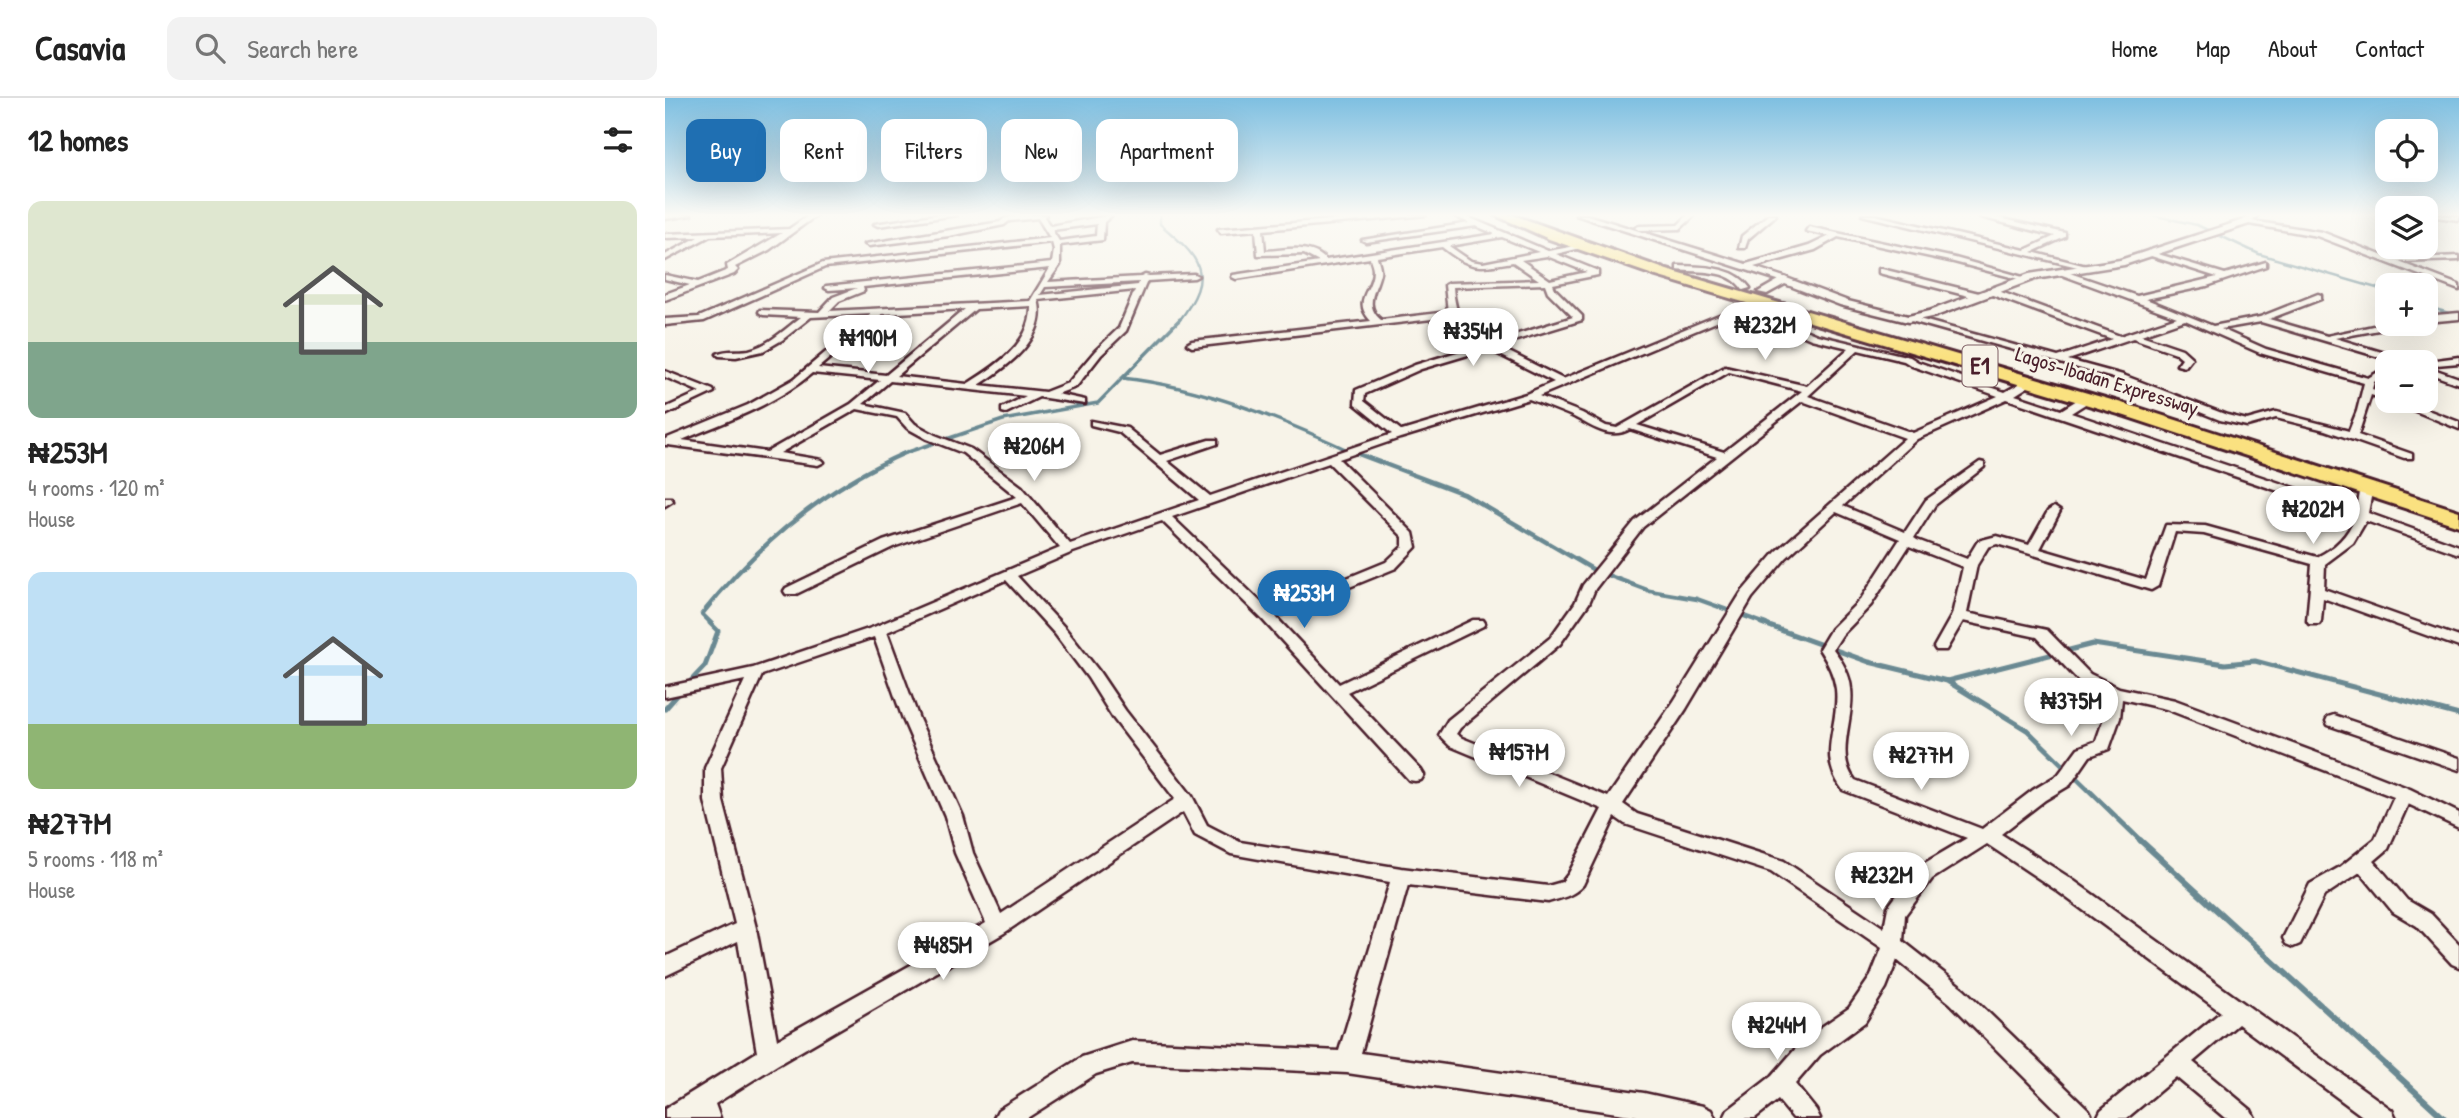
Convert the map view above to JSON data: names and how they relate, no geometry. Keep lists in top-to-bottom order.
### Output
{
  "streets": {
    "highway": ["E1", "Lagos-Ibadan Expressway"]
  },
  "page": {
    "header": "Casavia",
    "search": "Search here",
    "nav": [
      "Home",
      "Map",
      "About",
      "Contact"
    ],
    "heading": "12 homes",
    "map_buttons": ["+", "−"],
    "chip": [
      "Buy",
      "Rent",
      "Filters",
      "New",
      "Apartment"
    ],
    "list": [
      {
        "name": "₦253M",
        "note": "4 rooms · 120 m² · House"
      },
      {
        "name": "₦277M",
        "note": "5 rooms · 118 m² · House"
      }
    ],
    "price": [
      "₦232M",
      "₦354M",
      "₦190M",
      "₦206M",
      "₦202M",
      "₦253M",
      "₦375M",
      "₦157M",
      "₦277M",
      "₦232M",
      "₦485M",
      "₦244M"
    ]
  }
}
